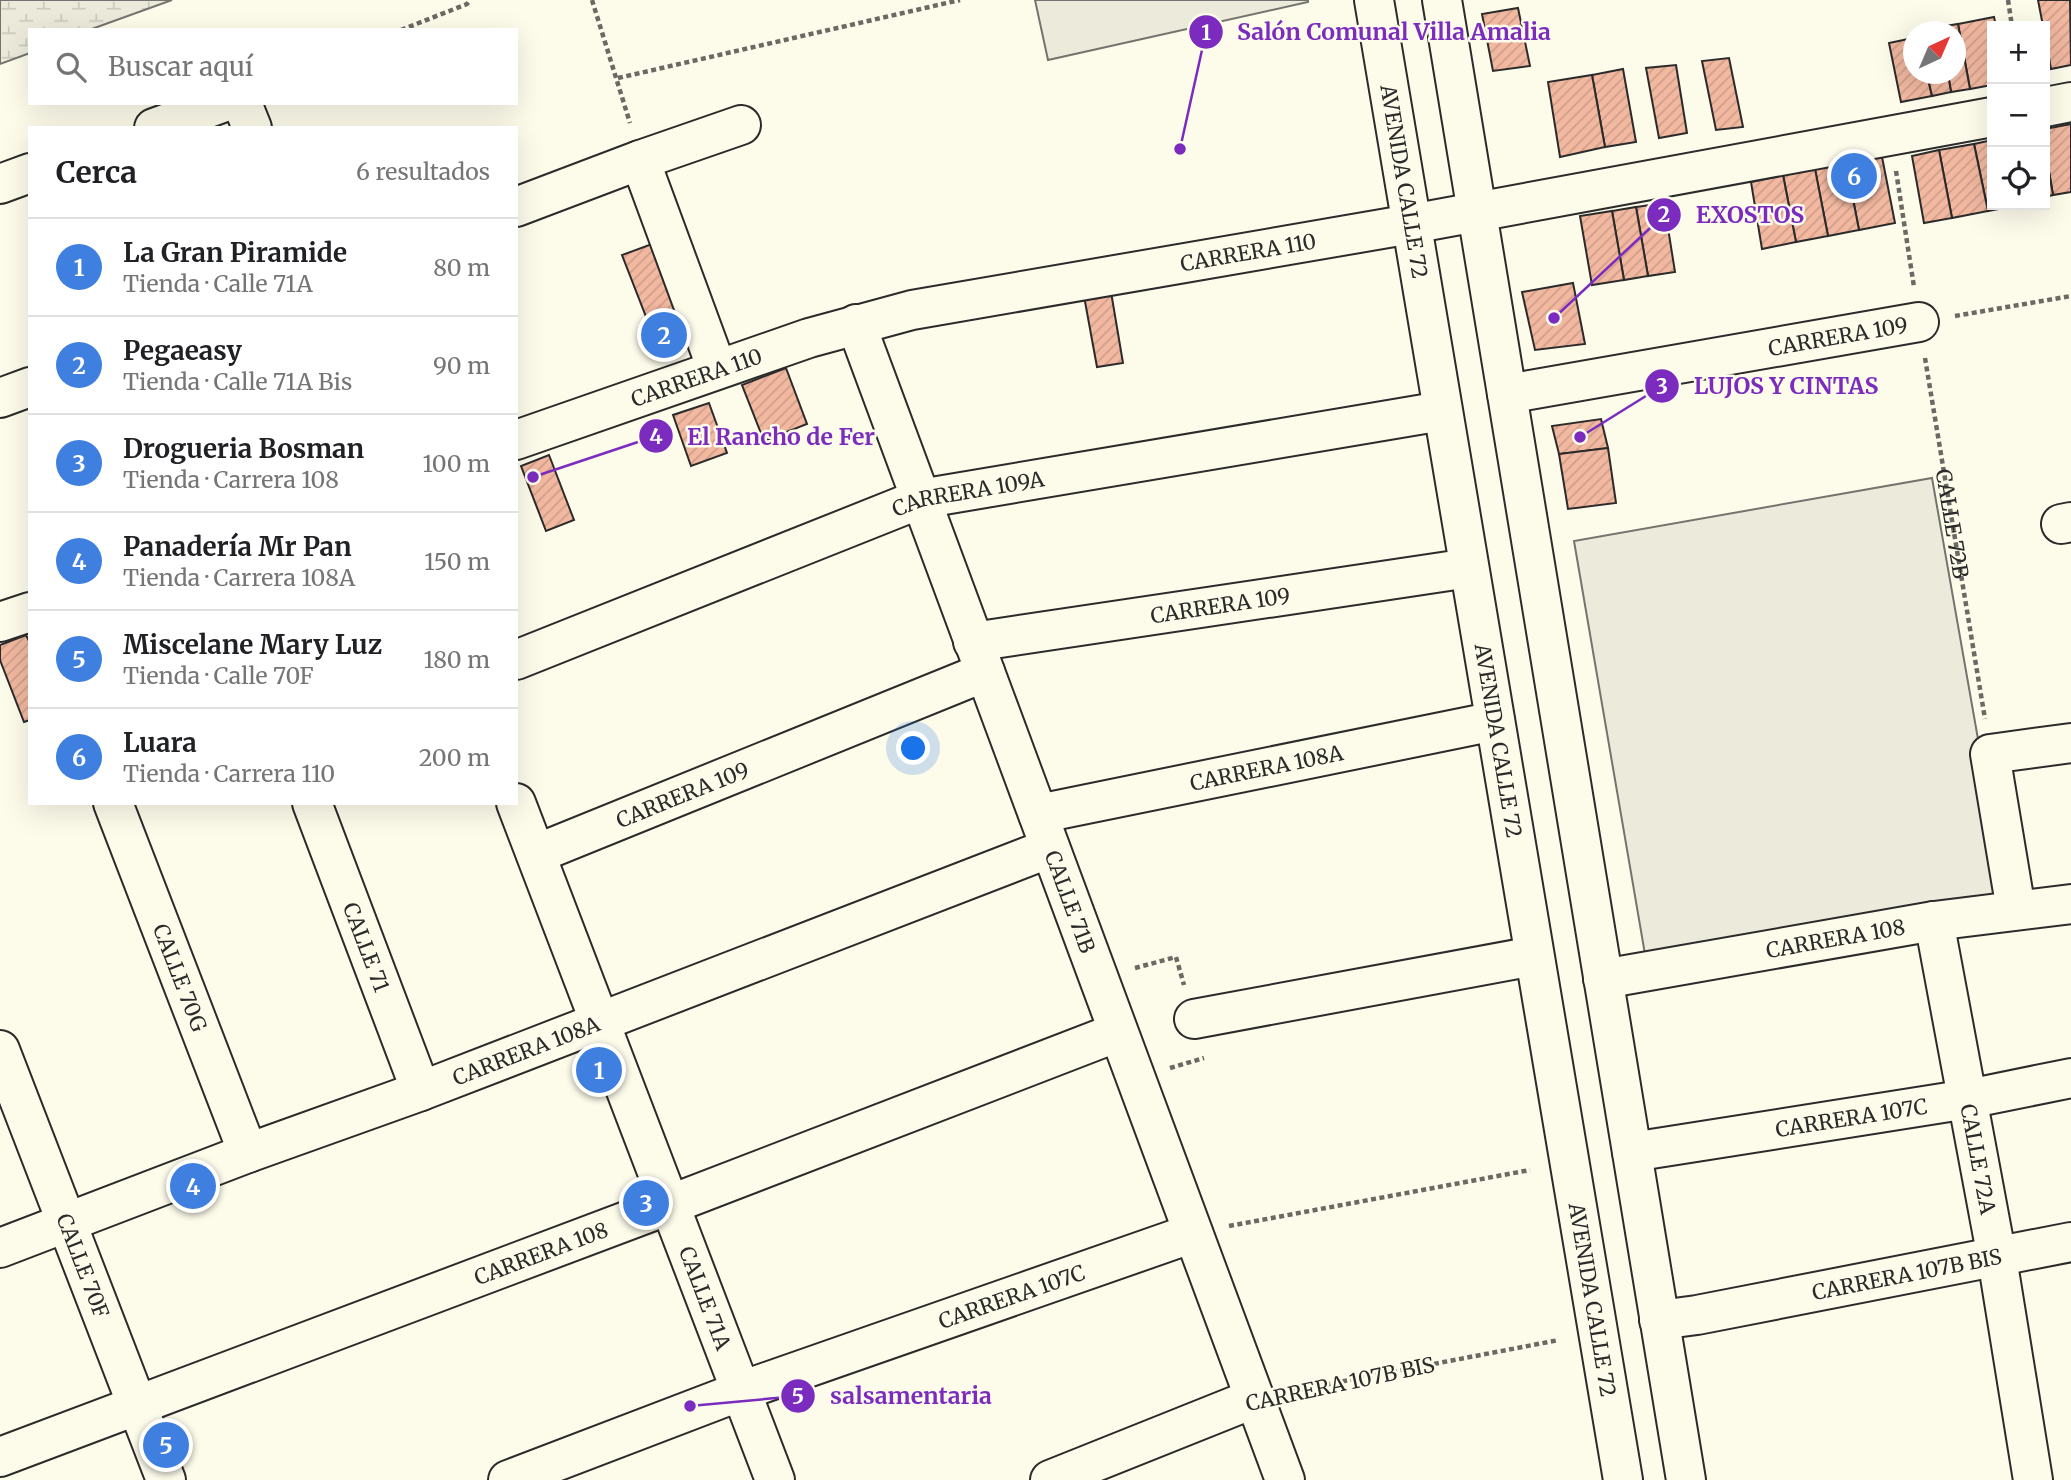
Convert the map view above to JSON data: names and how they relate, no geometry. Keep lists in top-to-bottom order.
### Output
{
  "streets": {
    "street": [
      "AVENIDA CALLE 72",
      "CARRERA 110",
      "CARRERA 109",
      "CARRERA 109A",
      "CARRERA 108A",
      "CALLE 71B",
      "CARRERA 108",
      "CALLE 71",
      "CALLE 70G",
      "CARRERA 107C",
      "CALLE 72A",
      "CALLE 70F",
      "CARRERA 107B BIS",
      "CALLE 71A"
    ],
    "path": ["CALLE 72B"]
  },
  "crossings": [
    ["AVENIDA CALLE 72", "CARRERA 110"],
    ["AVENIDA CALLE 72", "CARRERA 109"],
    ["AVENIDA CALLE 72", "CARRERA 109A"],
    ["AVENIDA CALLE 72", "CARRERA 108A"],
    ["CARRERA 110", "CALLE 72B"],
    ["CARRERA 110", "CALLE 71B"],
    ["CARRERA 109", "CALLE 72B"],
    ["CARRERA 109", "CALLE 71B"],
    ["CARRERA 109", "CALLE 71A"],
    ["CARRERA 109A", "CALLE 71B"],
    ["CARRERA 108A", "CALLE 71B"],
    ["CARRERA 108A", "CALLE 71"],
    ["CARRERA 108A", "CALLE 70G"],
    ["CARRERA 108A", "CALLE 70F"],
    ["CARRERA 108A", "CALLE 71A"],
    ["CALLE 71B", "CARRERA 108"],
    ["CALLE 71B", "CARRERA 107C"],
    ["CALLE 71B", "CARRERA 107B BIS"],
    ["CARRERA 108", "CALLE 72A"],
    ["CARRERA 108", "CALLE 70F"],
    ["CARRERA 108", "CALLE 71A"],
    ["CARRERA 107C", "CALLE 72A"],
    ["CARRERA 107C", "CALLE 71A"],
    ["CALLE 72A", "CARRERA 107B BIS"]
  ],
  "places": [
    "Salón Comunal Villa Amalia",
    "EXOSTOS",
    "LUJOS Y CINTAS",
    "El Rancho de Fer",
    "salsamentaria"
  ],
  "north": "top right",
  "page": {
    "map_buttons": ["+", "−"],
    "search": "Buscar aquí",
    "heading": ["Cerca", "6 resultados"],
    "pins": [
      "6",
      "2",
      "1",
      "4",
      "3",
      "5"
    ],
    "list": [
      {
        "mark": "1",
        "name": "La Gran Piramide",
        "note": "Tienda · Calle 71A",
        "value": "80 m"
      },
      {
        "mark": "2",
        "name": "Pegaeasy",
        "note": "Tienda · Calle 71A Bis",
        "value": "90 m"
      },
      {
        "mark": "3",
        "name": "Drogueria Bosman",
        "note": "Tienda · Carrera 108",
        "value": "100 m"
      },
      {
        "mark": "4",
        "name": "Panadería Mr Pan",
        "note": "Tienda · Carrera 108A",
        "value": "150 m"
      },
      {
        "mark": "5",
        "name": "Miscelane Mary Luz",
        "note": "Tienda · Calle 70F",
        "value": "180 m"
      },
      {
        "mark": "6",
        "name": "Luara",
        "note": "Tienda · Carrera 110",
        "value": "200 m"
      }
    ]
  }
}
